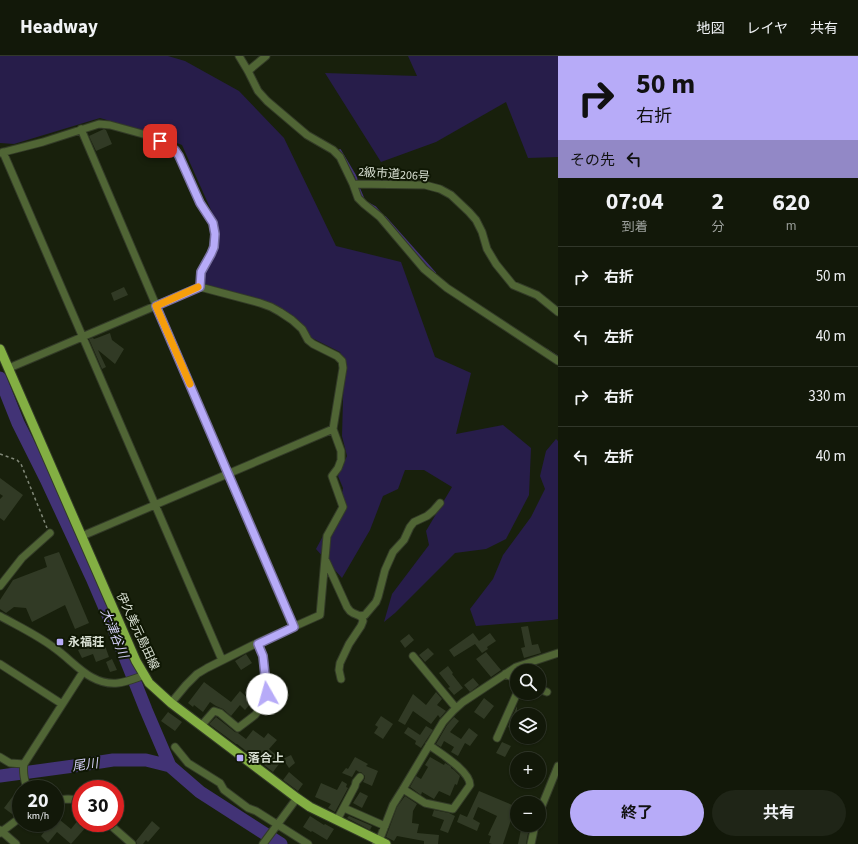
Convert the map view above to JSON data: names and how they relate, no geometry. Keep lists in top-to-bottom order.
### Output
{
  "streets": {
    "main road": ["伊久美元島田線"],
    "street": ["2級市道206号"]
  },
  "water": ["大津谷川", "尾川"],
  "places": {
    "transit": ["永福荘", "落合上"]
  },
  "page": {
    "header": "Headway",
    "nav": ["地図", "レイヤ", "共有"],
    "turn": ["50 m", "右折"],
    "then": "その先",
    "eta": [
      "07:04",
      "到着",
      "2",
      "分",
      "620",
      "m"
    ],
    "list": [
      {
        "name": "右折",
        "value": "50 m"
      },
      {
        "name": "左折",
        "value": "40 m"
      },
      {
        "name": "右折",
        "value": "330 m"
      },
      {
        "name": "左折",
        "value": "40 m"
      }
    ],
    "map_buttons": ["+", "−"],
    "speed": "20 km/h",
    "limit": "30",
    "buttons": ["終了", "共有"]
  }
}
